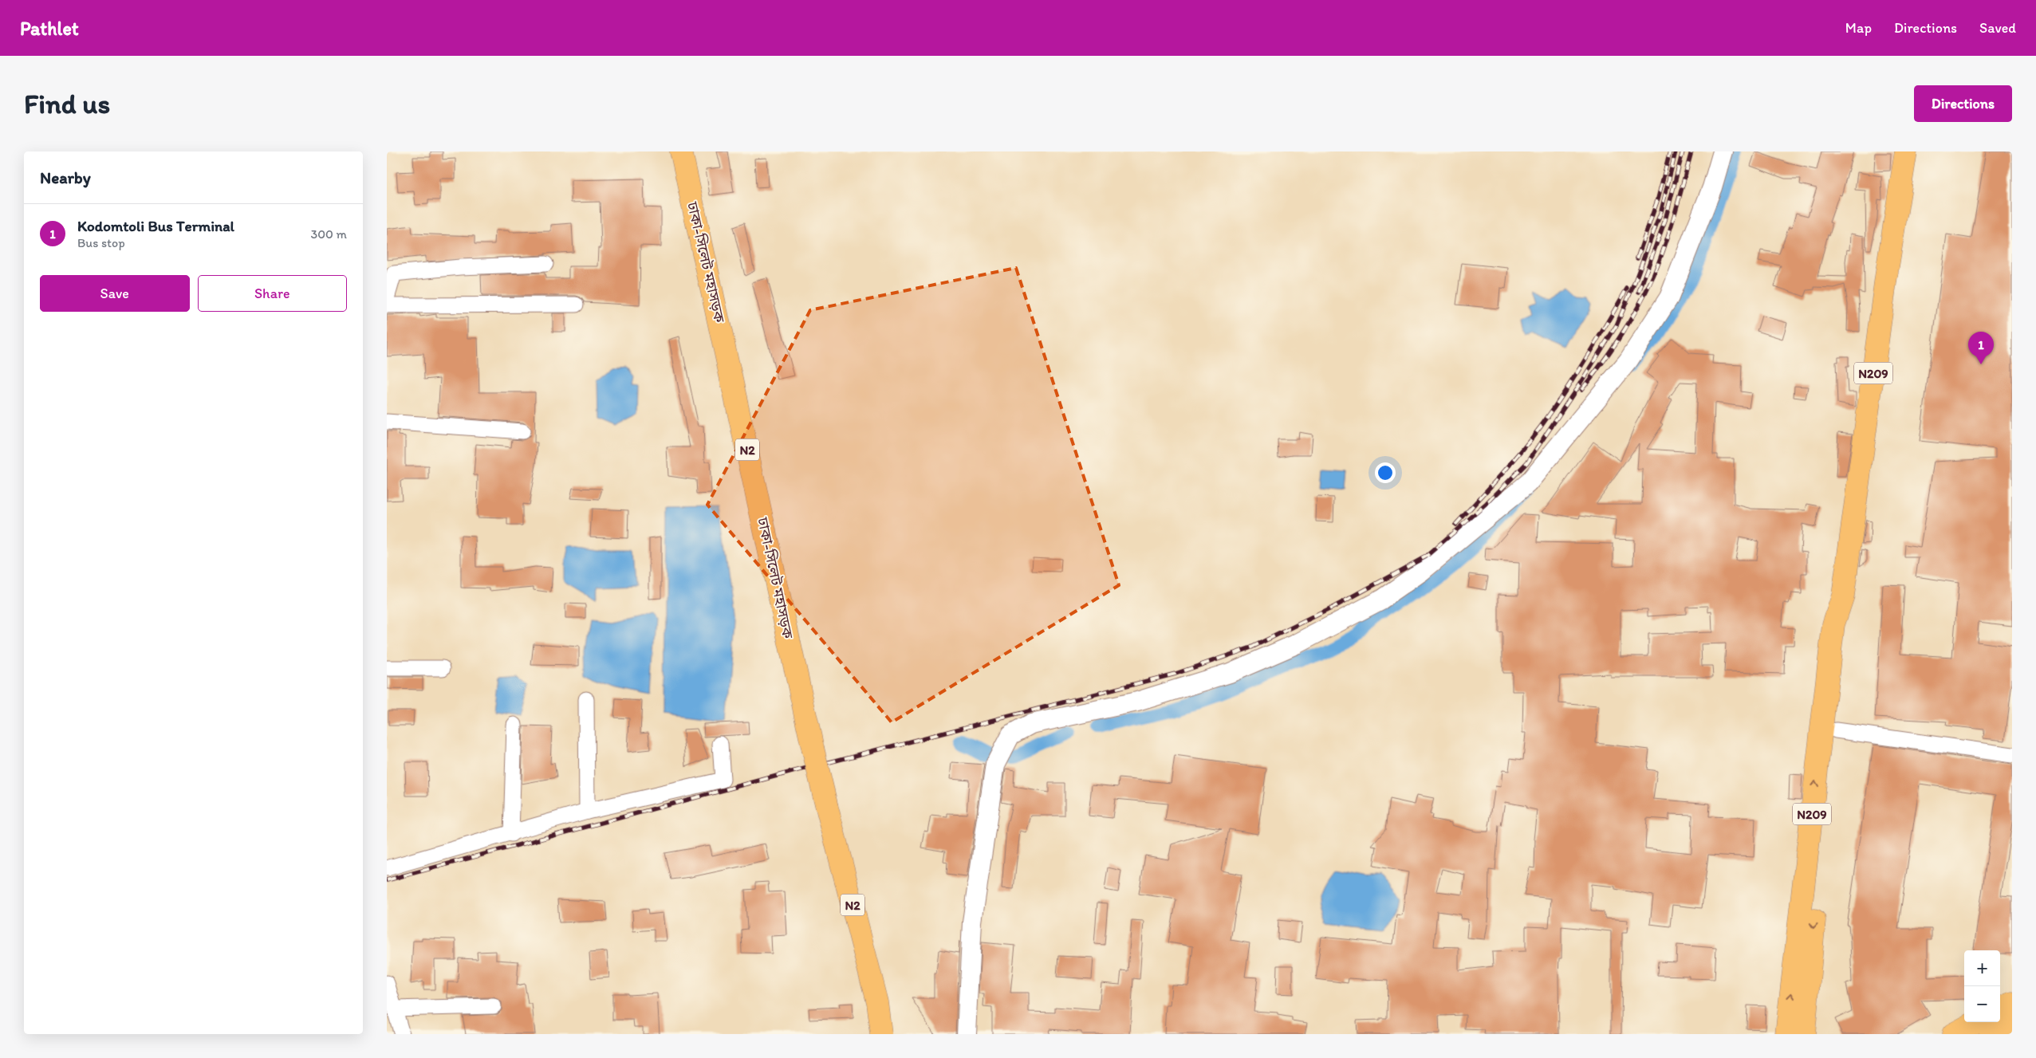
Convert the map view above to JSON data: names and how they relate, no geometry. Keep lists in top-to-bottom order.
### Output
{
  "streets": {
    "main road": ["ঢাকা-সিলেট মহাসড়ক", "N209", "N2"]
  },
  "page": {
    "header": "Pathlet",
    "nav": ["Map", "Directions", "Saved"],
    "buttons": [
      "Directions",
      ["Save", "Share"]
    ],
    "title": "Find us",
    "heading": "Nearby",
    "list": [
      {
        "mark": "1",
        "name": "Kodomtoli Bus Terminal",
        "note": "Bus stop",
        "value": "300 m"
      }
    ],
    "pins": "1",
    "map_buttons": ["+", "−"]
  }
}
